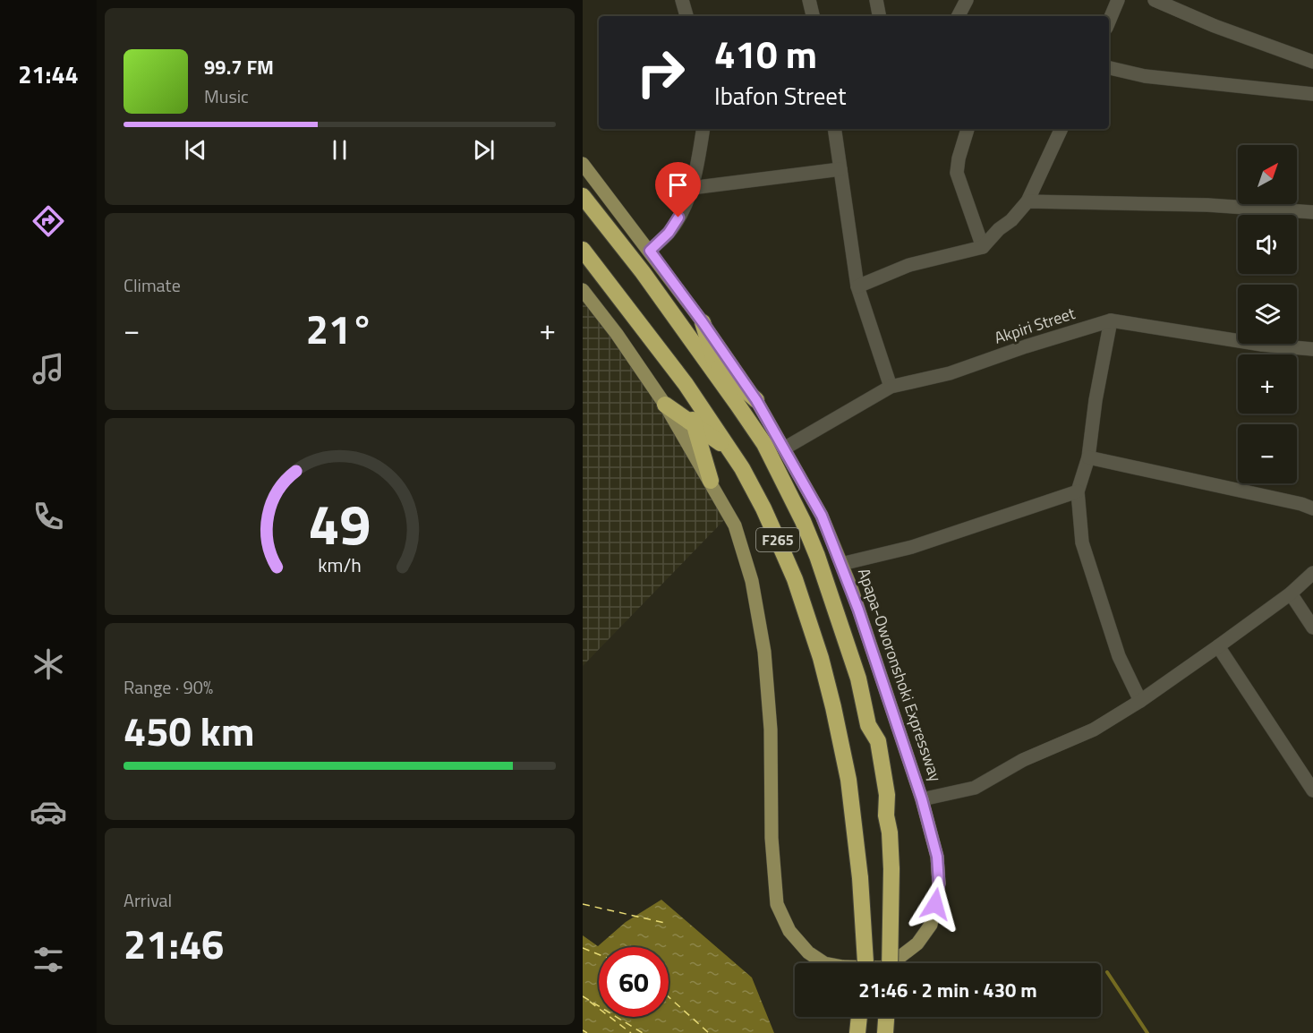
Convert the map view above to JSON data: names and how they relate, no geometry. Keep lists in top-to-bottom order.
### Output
{
  "streets": {
    "highway": ["F265"],
    "main road": ["Apapa-Oworonshoki Expressway"],
    "street": ["Akpiri Street"]
  },
  "crossings": [
    ["Akpiri Street", "Apapa-Oworonshoki Expressway"]
  ],
  "north": "top right",
  "page": {
    "tabs": "21:44",
    "turn": ["410 m", "Ibafon Street"],
    "song": ["99.7 FM", "Music"],
    "map_buttons": ["+", "−"],
    "tile": [
      "Climate",
      ["Range · 90%", "450 km"],
      ["Arrival", "21:46"]
    ],
    "heat": ["−", "21°", "+"],
    "limit": "60",
    "trip": "21:46 · 2 min · 430 m",
    "gauge": ["49", "km/h"]
  }
}
